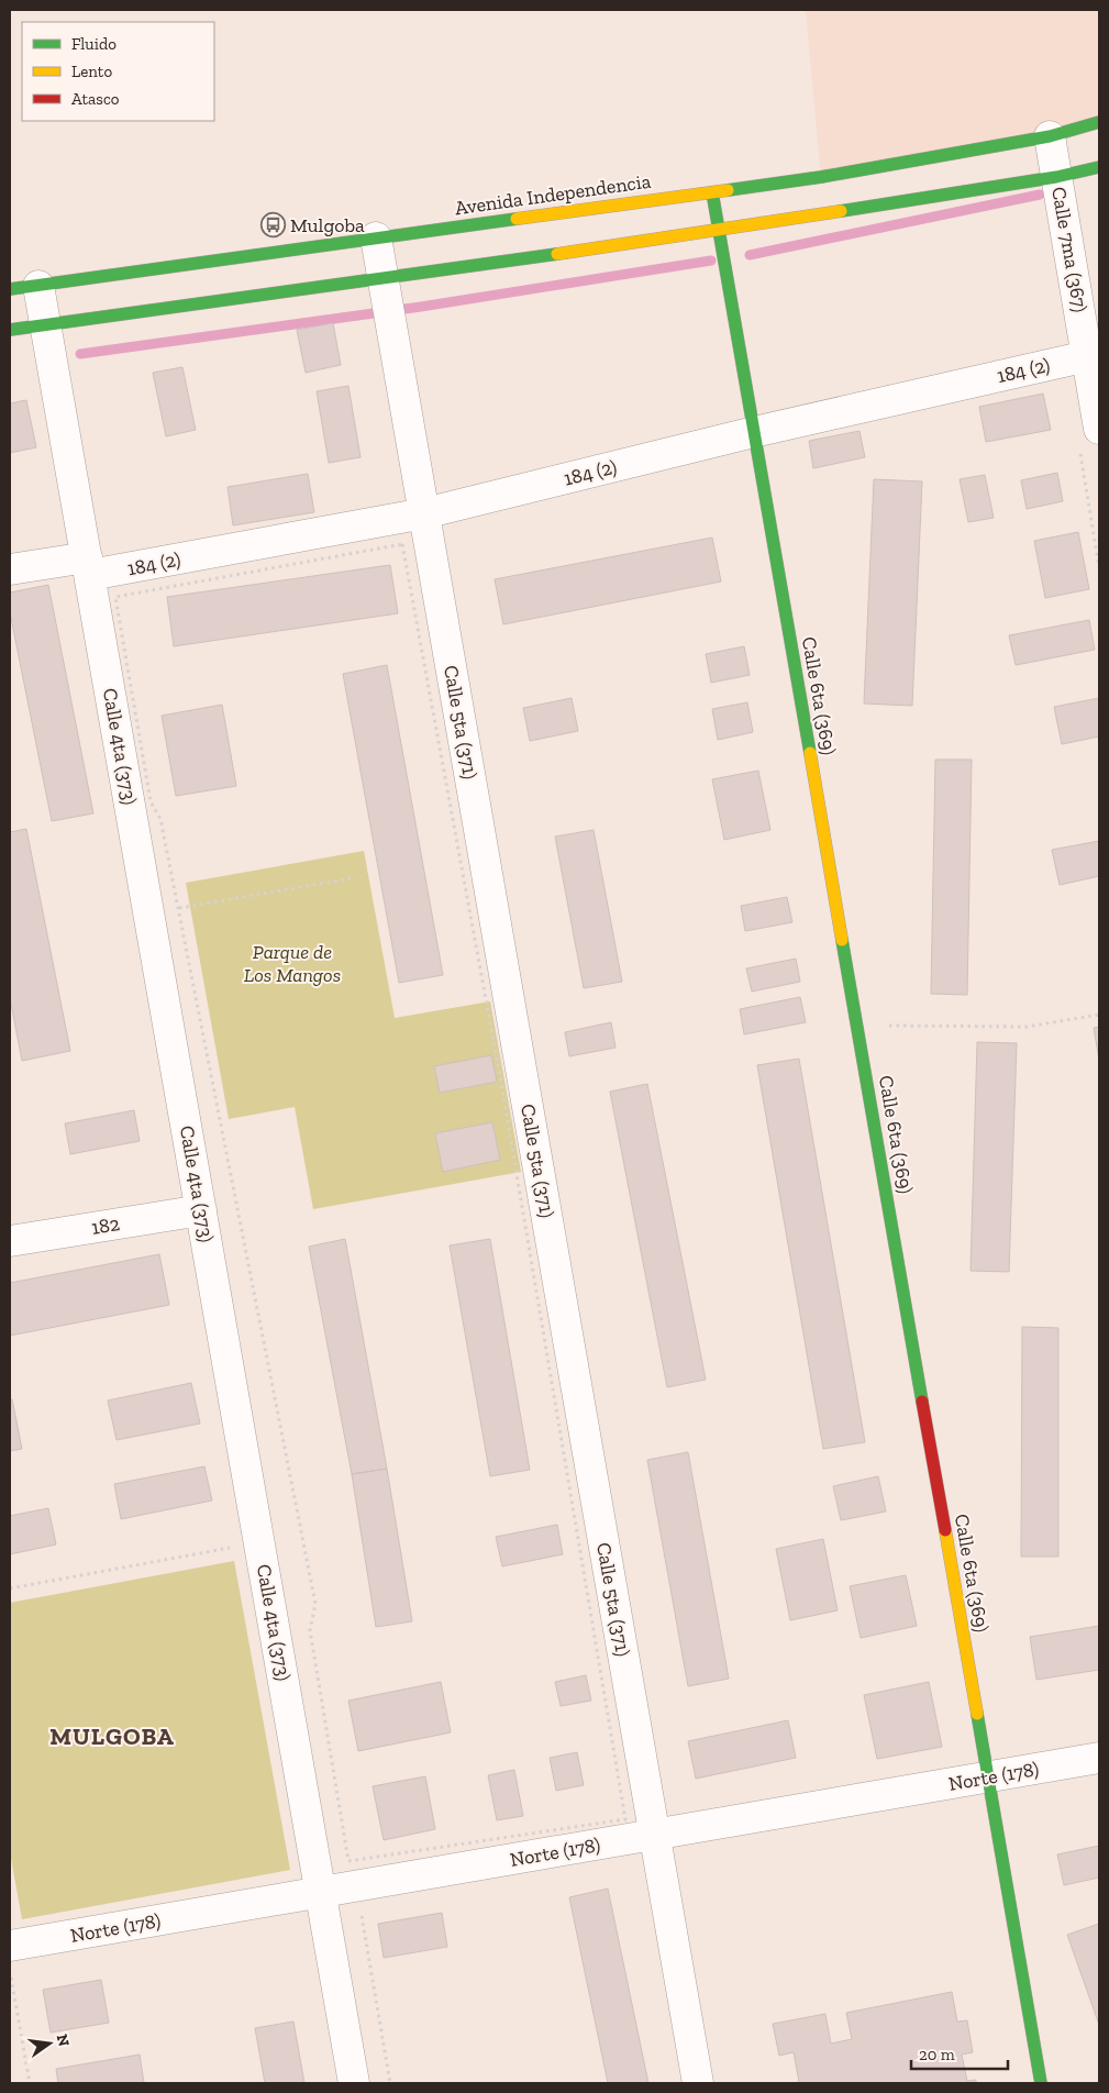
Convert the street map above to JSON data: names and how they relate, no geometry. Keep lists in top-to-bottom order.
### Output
{
  "streets": {
    "main road": ["Avenida Independencia", "Calle 6ta (369)"],
    "street": [
      "Calle 7ma (367)",
      "184 (2)",
      "Calle 5ta (371)",
      "Calle 4ta (373)",
      "182",
      "Norte (178)"
    ]
  },
  "crossings": [
    ["Avenida Independencia", "Calle 7ma (367)"],
    ["Avenida Independencia", "Calle 6ta (369)"],
    ["Avenida Independencia", "Calle 5ta (371)"],
    ["Avenida Independencia", "Calle 4ta (373)"],
    ["Calle 7ma (367)", "184 (2)"],
    ["184 (2)", "Calle 6ta (369)"],
    ["184 (2)", "Calle 5ta (371)"],
    ["184 (2)", "Calle 4ta (373)"],
    ["Calle 6ta (369)", "Norte (178)"],
    ["Calle 5ta (371)", "Norte (178)"],
    ["Calle 4ta (373)", "182"],
    ["Calle 4ta (373)", "Norte (178)"]
  ],
  "districts": ["MULGOBA"],
  "parks": ["Parque de Los Mangos"],
  "places": {
    "bus stop": ["Mulgoba"]
  },
  "legend": ["Fluido", "Lento", "Atasco"],
  "scale_bar": "20 m",
  "north": "right"
}
